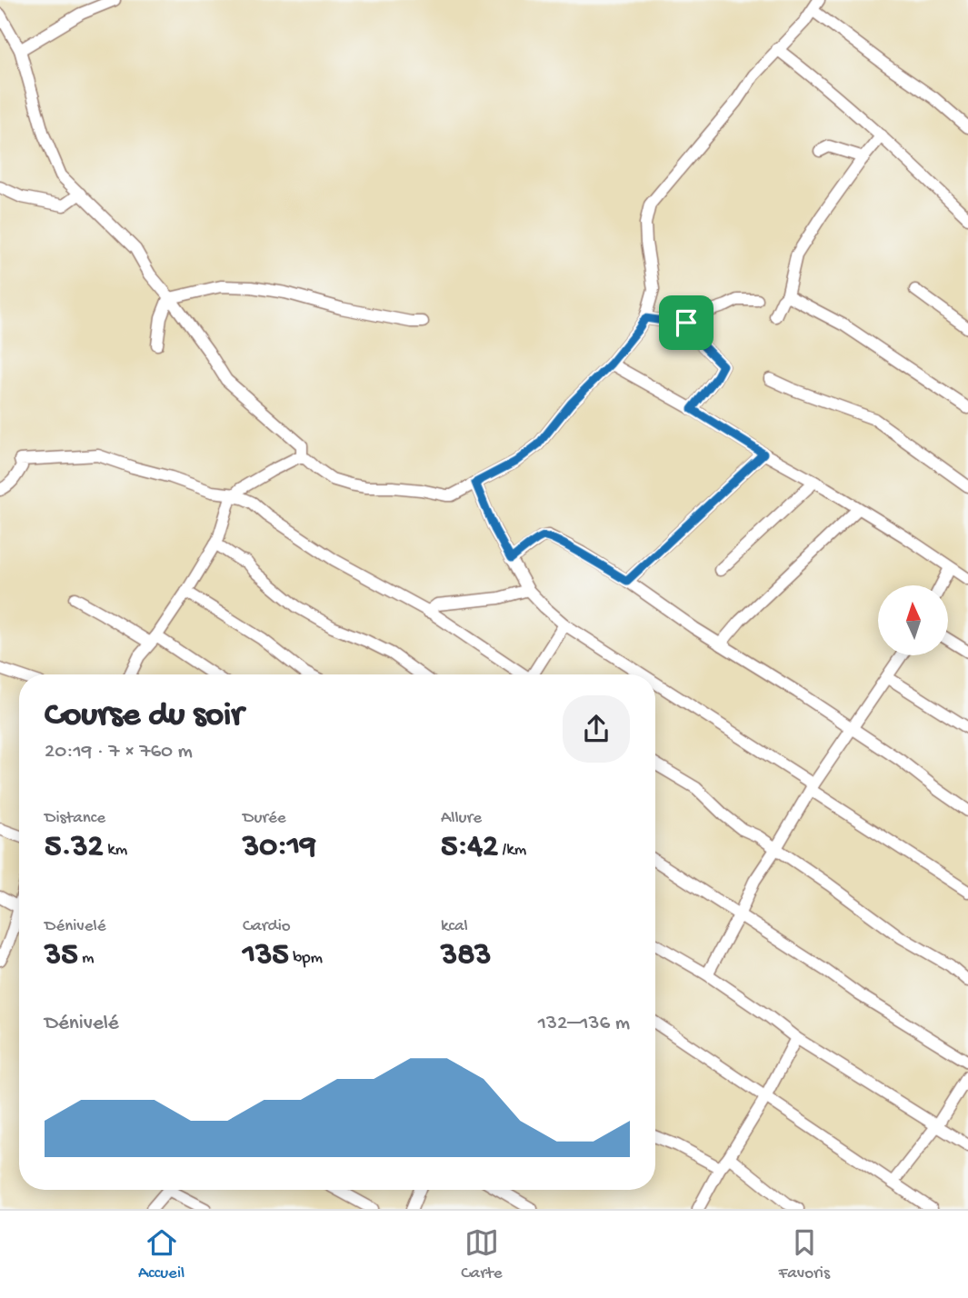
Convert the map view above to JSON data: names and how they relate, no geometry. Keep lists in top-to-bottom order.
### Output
{
  "north": "top",
  "page": {
    "heading": ["Course du soir", "20:19 · 7 × 760 m"],
    "stats": [
      ["Distance", "5.32 km"],
      ["Durée", "30:19"],
      ["Allure", "5:42 /km"],
      ["Dénivelé", "35 m"],
      ["Cardio", "135 bpm"],
      ["kcal", "383"]
    ],
    "chart": ["Dénivelé", "132–136 m"],
    "tabs": ["Accueil", "Carte", "Favoris"]
  }
}
